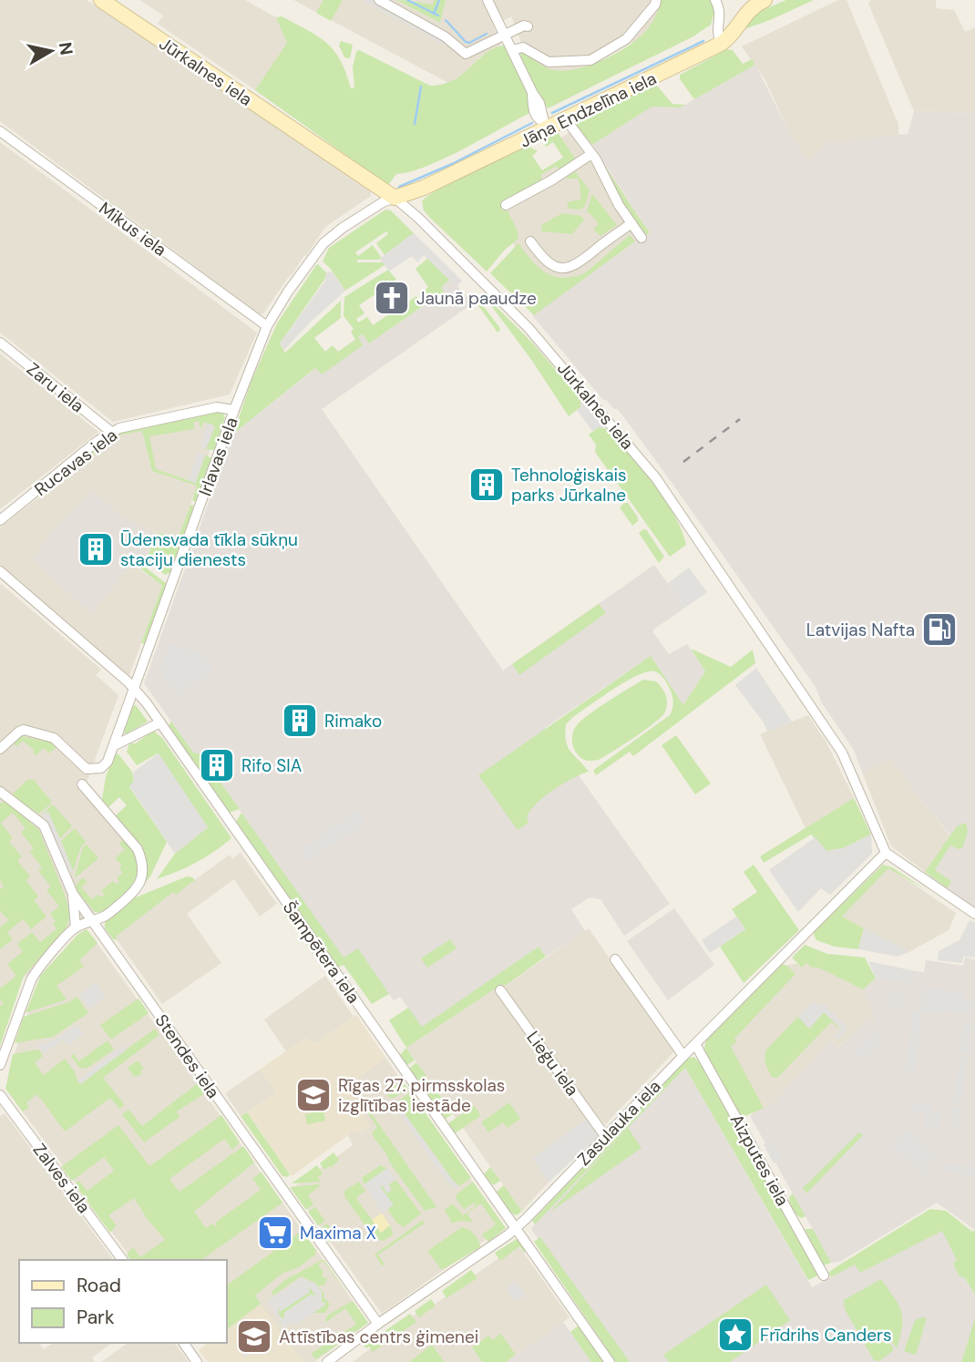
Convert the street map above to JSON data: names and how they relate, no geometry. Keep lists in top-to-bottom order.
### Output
{
  "streets": {
    "street": [
      "Jūrkalnes iela",
      "Jāņa Endzelīna iela",
      "Mikus iela",
      "Zaru iela",
      "Irlavas iela",
      "Rucavas iela",
      "Šampētera iela",
      "Stendes iela",
      "Lieģu iela",
      "Zasulauka iela",
      "Aizputes iela",
      "Zalves iela"
    ]
  },
  "crossings": [
    ["Jūrkalnes iela", "Jāņa Endzelīna iela"],
    ["Jūrkalnes iela", "Irlavas iela"],
    ["Jūrkalnes iela", "Zasulauka iela"],
    ["Jāņa Endzelīna iela", "Irlavas iela"],
    ["Mikus iela", "Irlavas iela"],
    ["Zaru iela", "Rucavas iela"],
    ["Irlavas iela", "Rucavas iela"],
    ["Irlavas iela", "Šampētera iela"],
    ["Šampētera iela", "Zasulauka iela"],
    ["Stendes iela", "Zasulauka iela"],
    ["Lieģu iela", "Zasulauka iela"],
    ["Zasulauka iela", "Aizputes iela"]
  ],
  "places": {
    "church": ["Jaunā paaudze"],
    "building": [
      "Tehnoloģiskais parks Jūrkalne",
      "Ūdensvada tīkla sūkņu staciju dienests",
      "Rimako",
      "Rifo SIA"
    ],
    "fuel station": ["Latvijas Nafta"],
    "school or university": ["Rīgas 27. pirmsskolas izglītības iestāde", "Attīstības centrs ģimenei"],
    "supermarket": ["Maxima X"],
    "place": ["Frīdrihs Canders"]
  },
  "legend": ["Road", "Park"],
  "north": "right"
}
